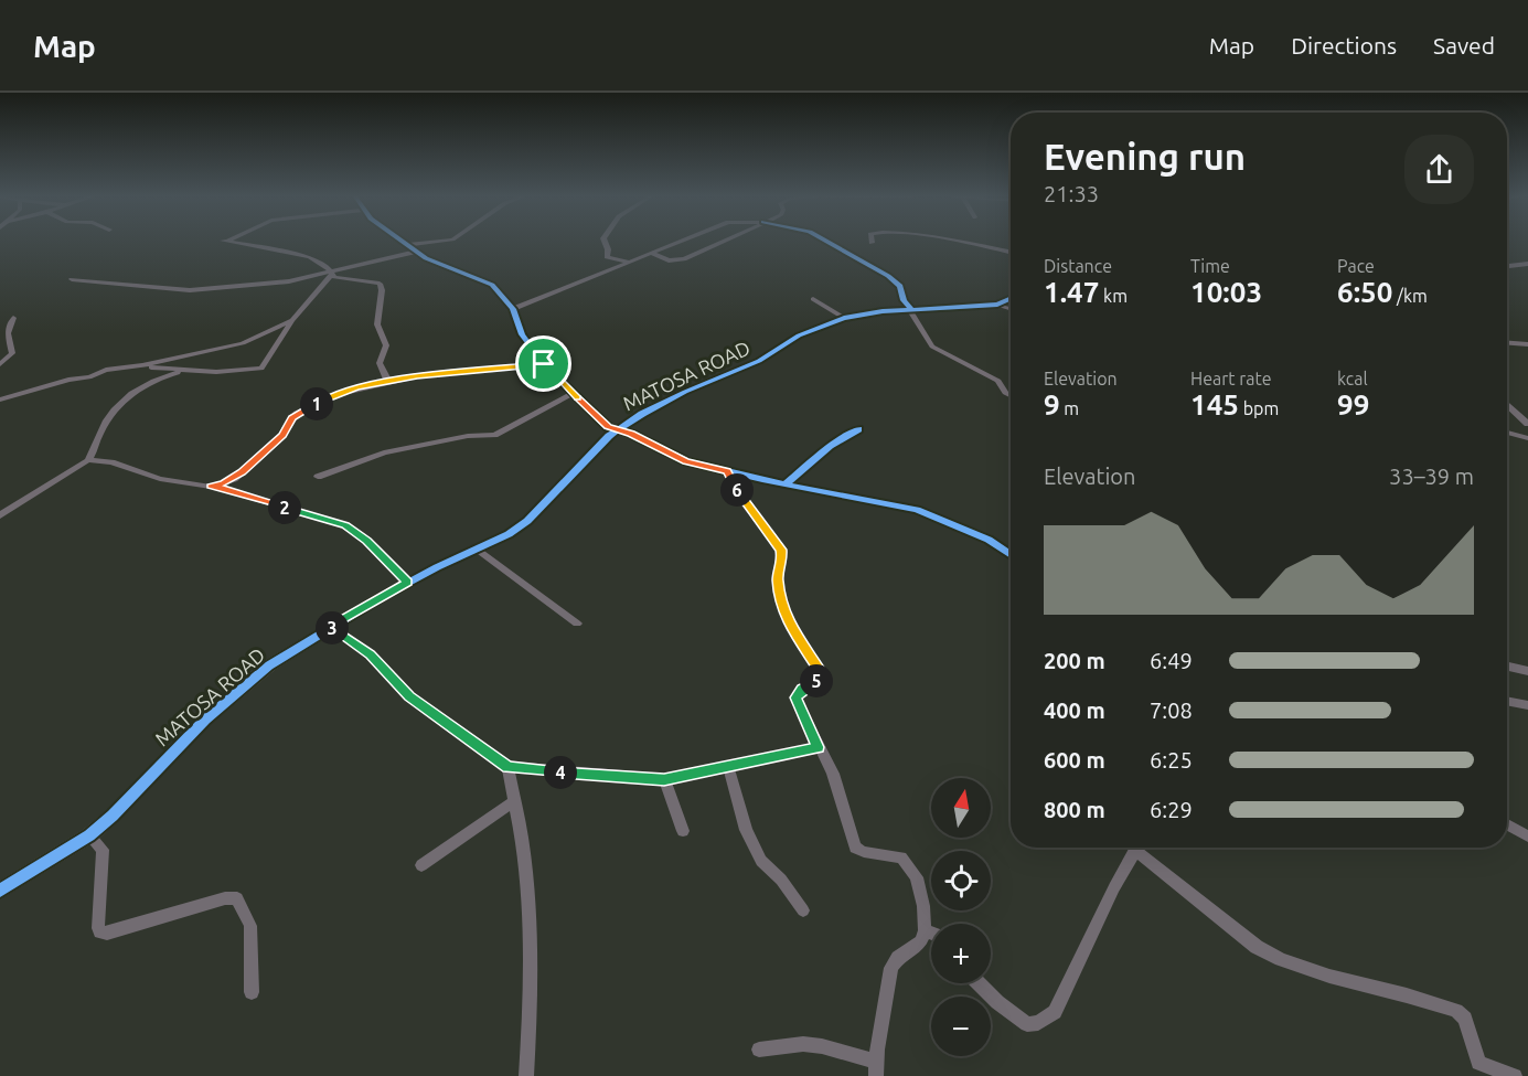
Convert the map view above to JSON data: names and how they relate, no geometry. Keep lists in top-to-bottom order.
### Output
{
  "streets": {
    "street": ["MATOSA ROAD"]
  },
  "north": "top",
  "page": {
    "header": "Map",
    "nav": ["Map", "Directions", "Saved"],
    "heading": ["Evening run", "21:33"],
    "stats": [
      ["Distance", "1.47 km"],
      ["Time", "10:03"],
      ["Pace", "6:50 /km"],
      ["Elevation", "9 m"],
      ["Heart rate", "145 bpm"],
      ["kcal", "99"]
    ],
    "pins": [
      "1",
      "6",
      "2",
      "3",
      "5",
      "4"
    ],
    "chart": ["Elevation", "33–39 m"],
    "list": [
      {
        "name": "200 m",
        "note": "6:49"
      },
      {
        "name": "400 m",
        "note": "7:08"
      },
      {
        "name": "600 m",
        "note": "6:25"
      },
      {
        "name": "800 m",
        "note": "6:29"
      }
    ],
    "map_buttons": ["+", "−"]
  }
}
